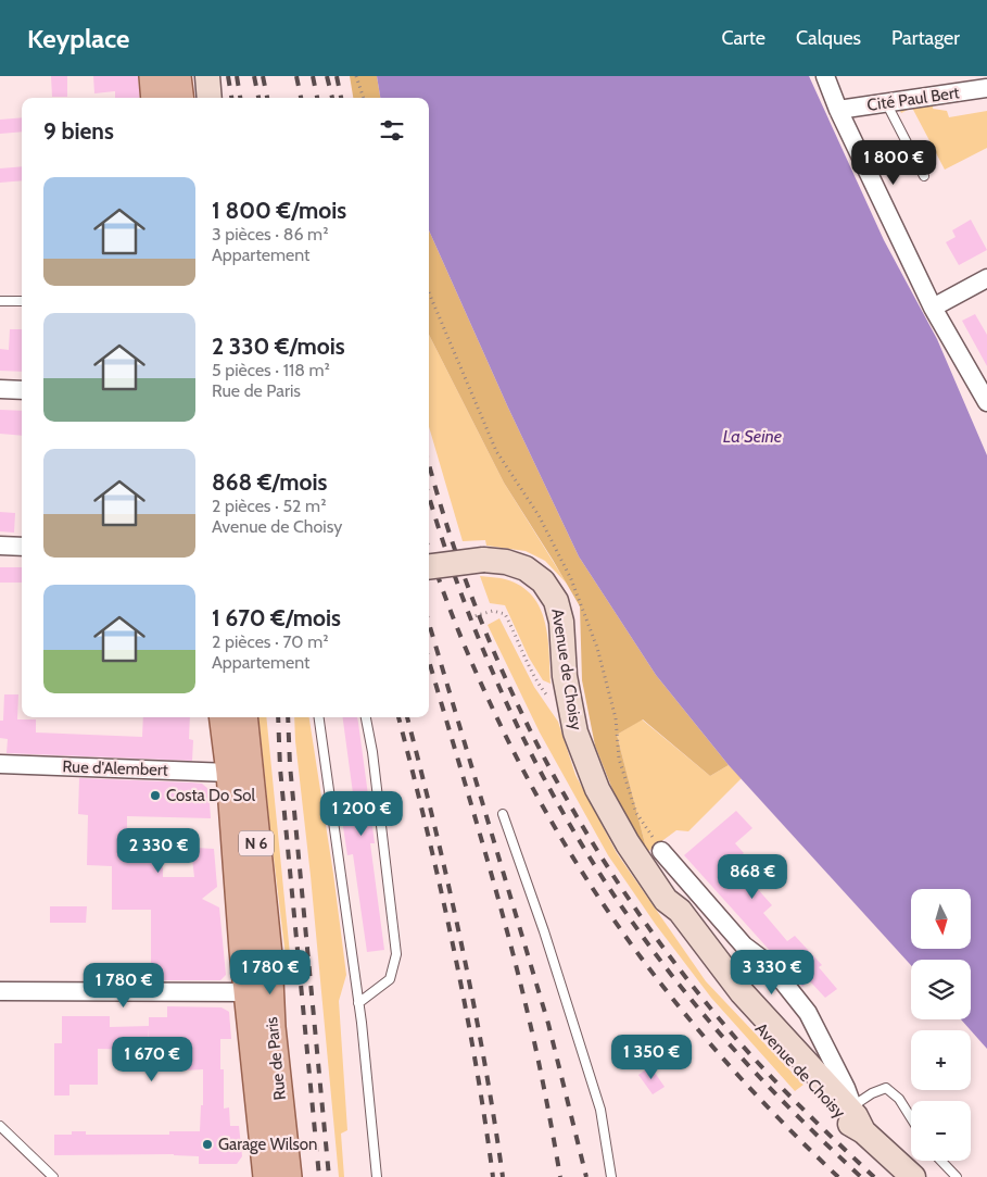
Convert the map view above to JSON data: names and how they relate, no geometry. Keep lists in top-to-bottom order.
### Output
{
  "streets": {
    "main road": ["Avenue de Choisy", "N 6", "Rue de Paris"],
    "street": ["Cité Paul Bert", "Rue d'Alembert"]
  },
  "crossings": [
    ["Rue d'Alembert", "Rue de Paris"],
    ["N 6", "Rue de Paris"]
  ],
  "water": ["La Seine"],
  "places": ["Costa Do Sol", "Garage Wilson"],
  "north": "bottom",
  "page": {
    "header": "Keyplace",
    "nav": ["Carte", "Calques", "Partager"],
    "heading": "9 biens",
    "price": [
      "1 800 €",
      "1 200 €",
      "2 330 €",
      "868 €",
      "1 780 €",
      "3 330 €",
      "1 780 €",
      "1 350 €",
      "1 670 €"
    ],
    "list": [
      {
        "name": "1 800 €/mois",
        "note": "3 pièces · 86 m² · Appartement"
      },
      {
        "name": "2 330 €/mois",
        "note": "5 pièces · 118 m² · Rue de Paris"
      },
      {
        "name": "868 €/mois",
        "note": "2 pièces · 52 m² · Avenue de Choisy"
      },
      {
        "name": "1 670 €/mois",
        "note": "2 pièces · 70 m² · Appartement"
      }
    ],
    "map_buttons": ["+", "−"]
  }
}
